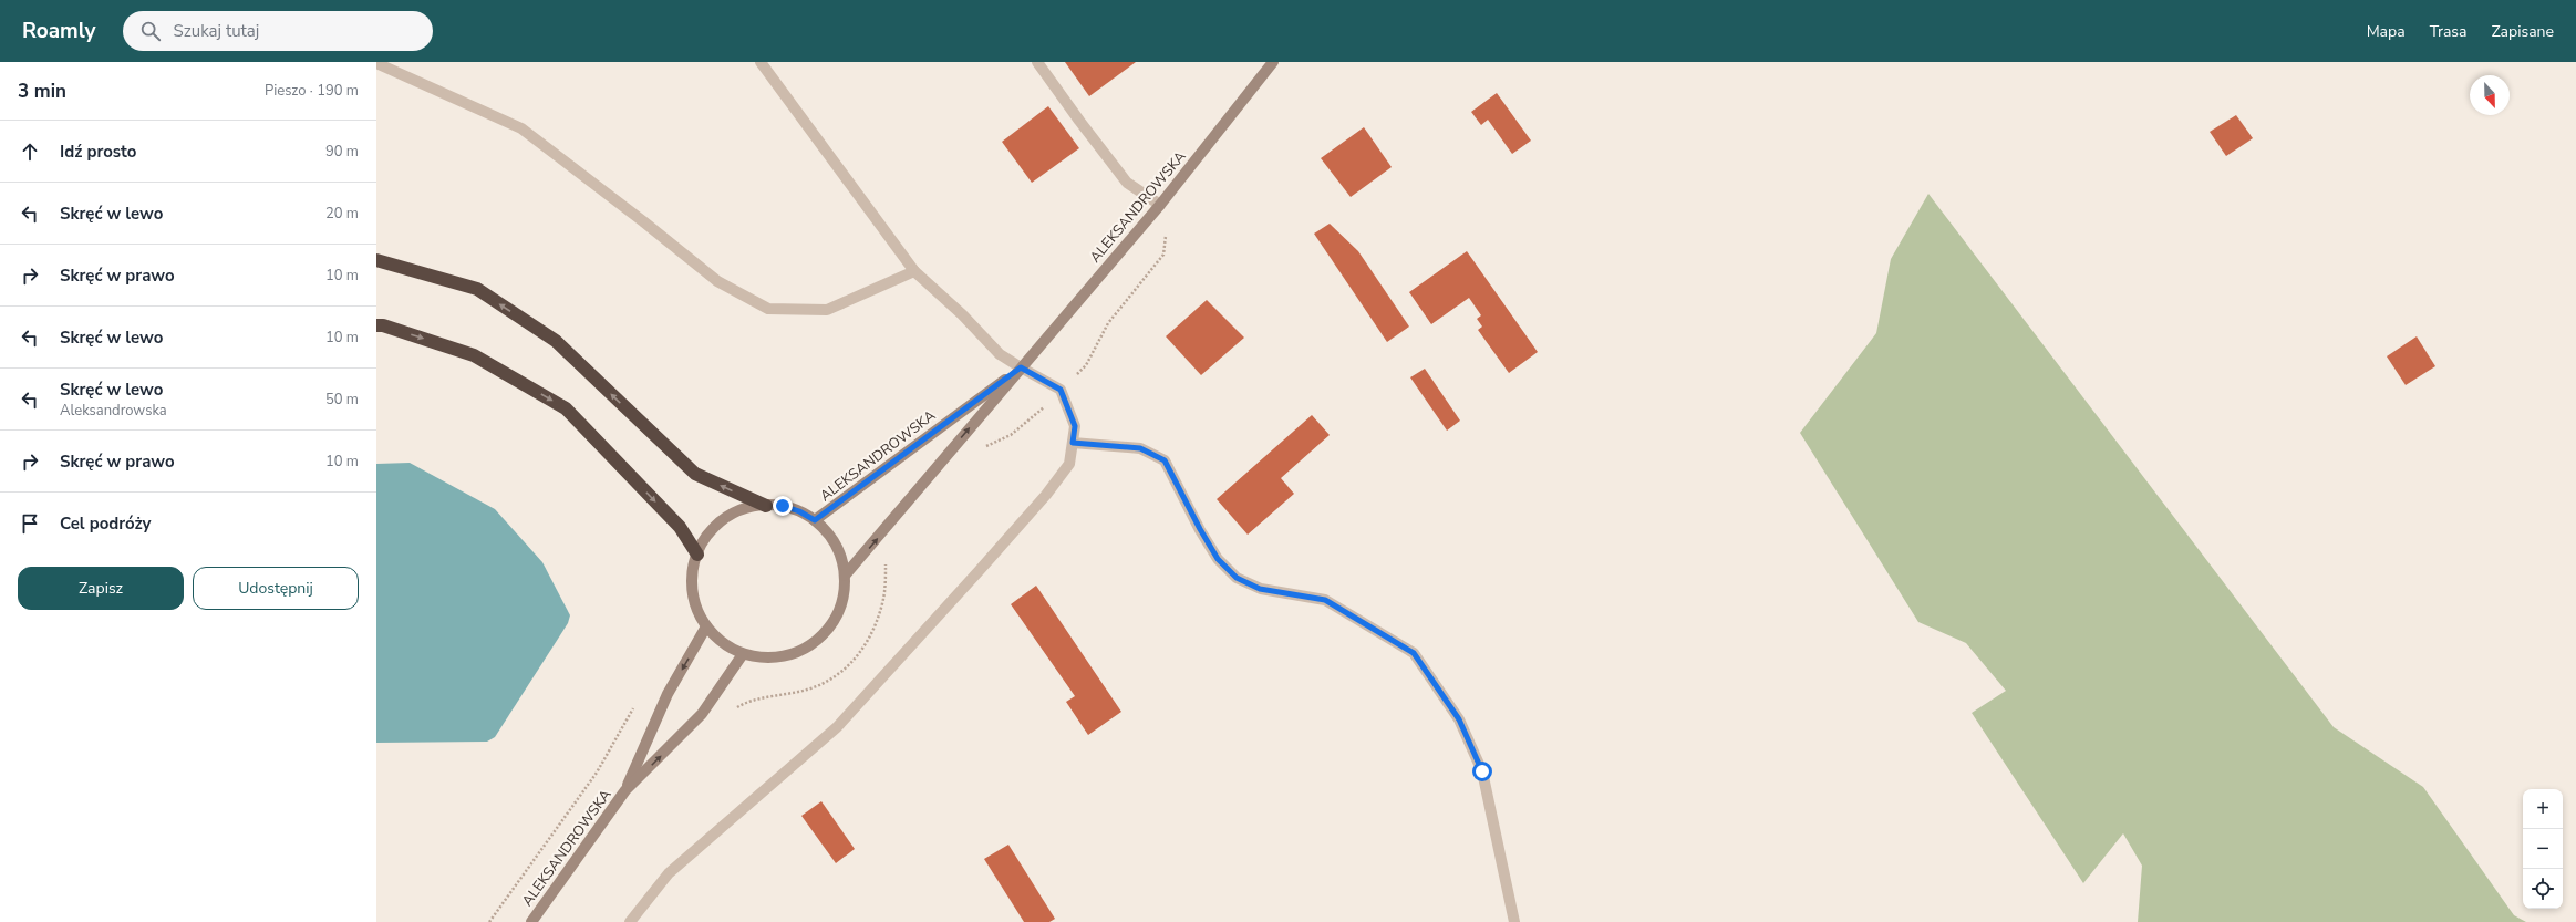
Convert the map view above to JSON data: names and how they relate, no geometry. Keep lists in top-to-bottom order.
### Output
{
  "streets": {
    "main road": ["ALEKSANDROWSKA"]
  },
  "north": "bottom",
  "page": {
    "header": "Roamly",
    "search": "Szukaj tutaj",
    "nav": ["Mapa", "Trasa", "Zapisane"],
    "heading": ["3 min", "Pieszo · 190 m"],
    "list": [
      ["Idź prosto", "90 m"],
      ["Skręć w lewo", "20 m"],
      ["Skręć w prawo", "10 m"],
      ["Skręć w lewo", "10 m"],
      ["Skręć w lewo", "Aleksandrowska", "50 m"],
      ["Skręć w prawo", "10 m"],
      "Cel podróży"
    ],
    "buttons": ["Zapisz", "Udostępnij"],
    "map_buttons": ["+", "−"]
  }
}
